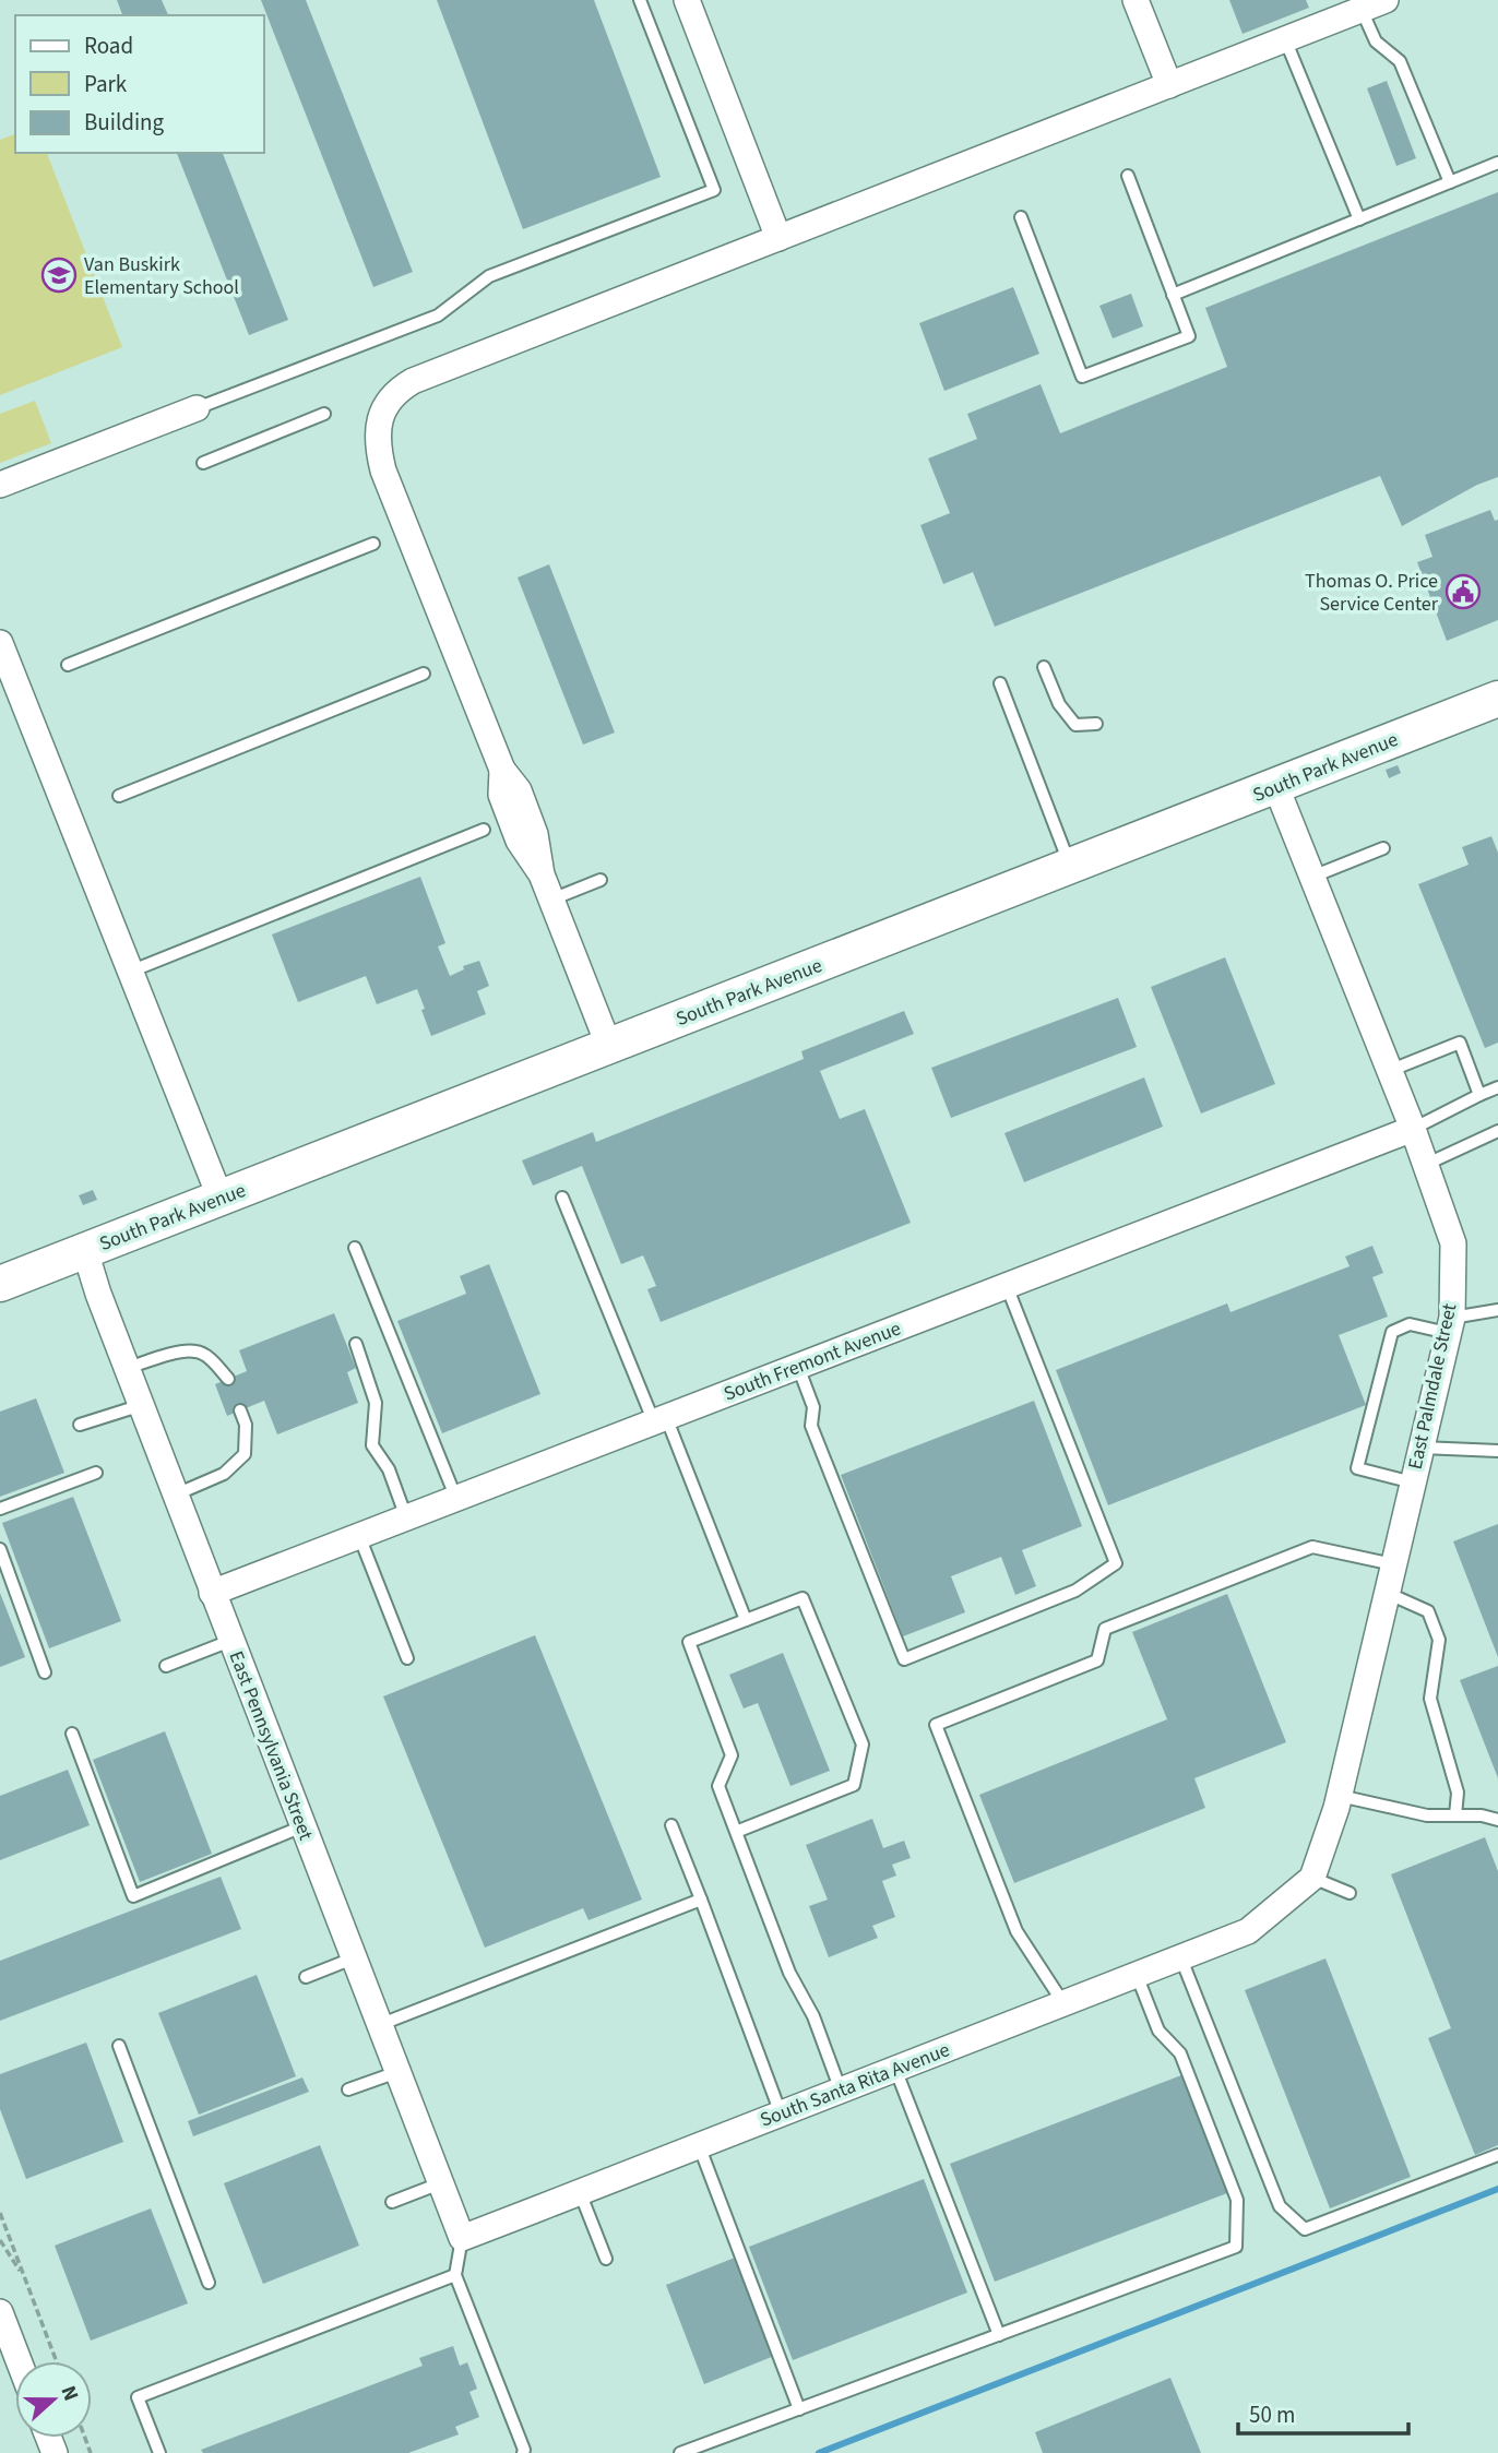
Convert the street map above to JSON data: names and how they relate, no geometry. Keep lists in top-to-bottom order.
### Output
{
  "streets": {
    "main road": ["South Park Avenue"],
    "street": [
      "South Fremont Avenue",
      "East Palmdale Street",
      "East Pennsylvania Street",
      "South Santa Rita Avenue"
    ]
  },
  "crossings": [
    ["South Park Avenue", "East Palmdale Street"],
    ["South Park Avenue", "East Pennsylvania Street"],
    ["South Fremont Avenue", "East Palmdale Street"],
    ["South Fremont Avenue", "East Pennsylvania Street"],
    ["East Palmdale Street", "South Santa Rita Avenue"],
    ["East Pennsylvania Street", "South Santa Rita Avenue"]
  ],
  "places": {
    "school or university": ["Van Buskirk Elementary School"],
    "public building": ["Thomas O. Price Service Center"]
  },
  "legend": ["Road", "Park", "Building"],
  "scale_bar": "50 m",
  "north": "right"
}
